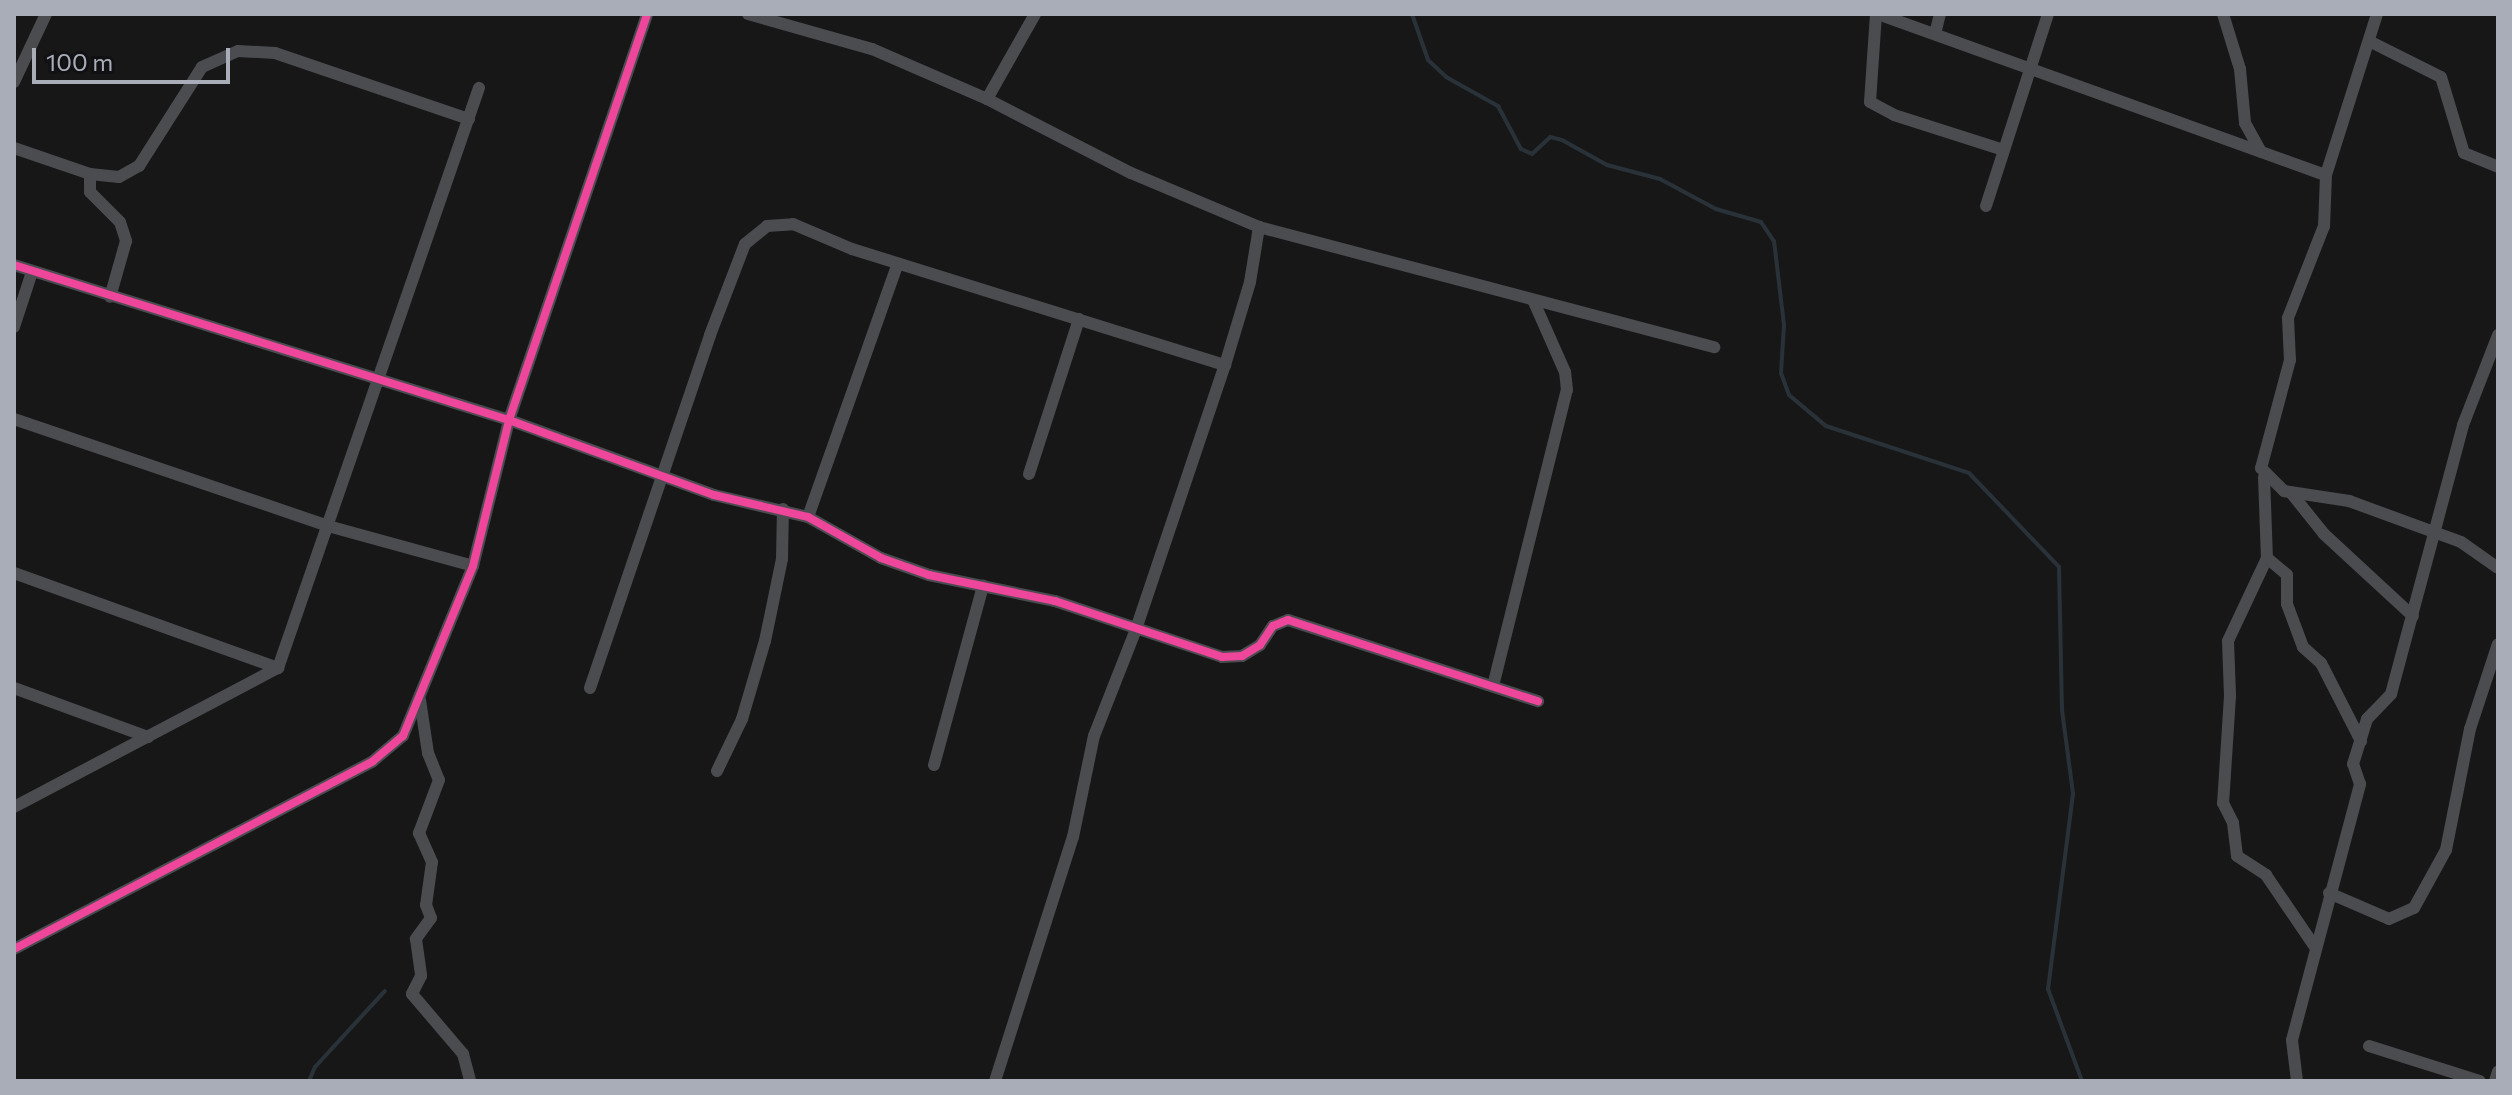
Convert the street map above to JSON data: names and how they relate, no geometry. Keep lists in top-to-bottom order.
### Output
{
  "scale_bar": "100 m"
}
